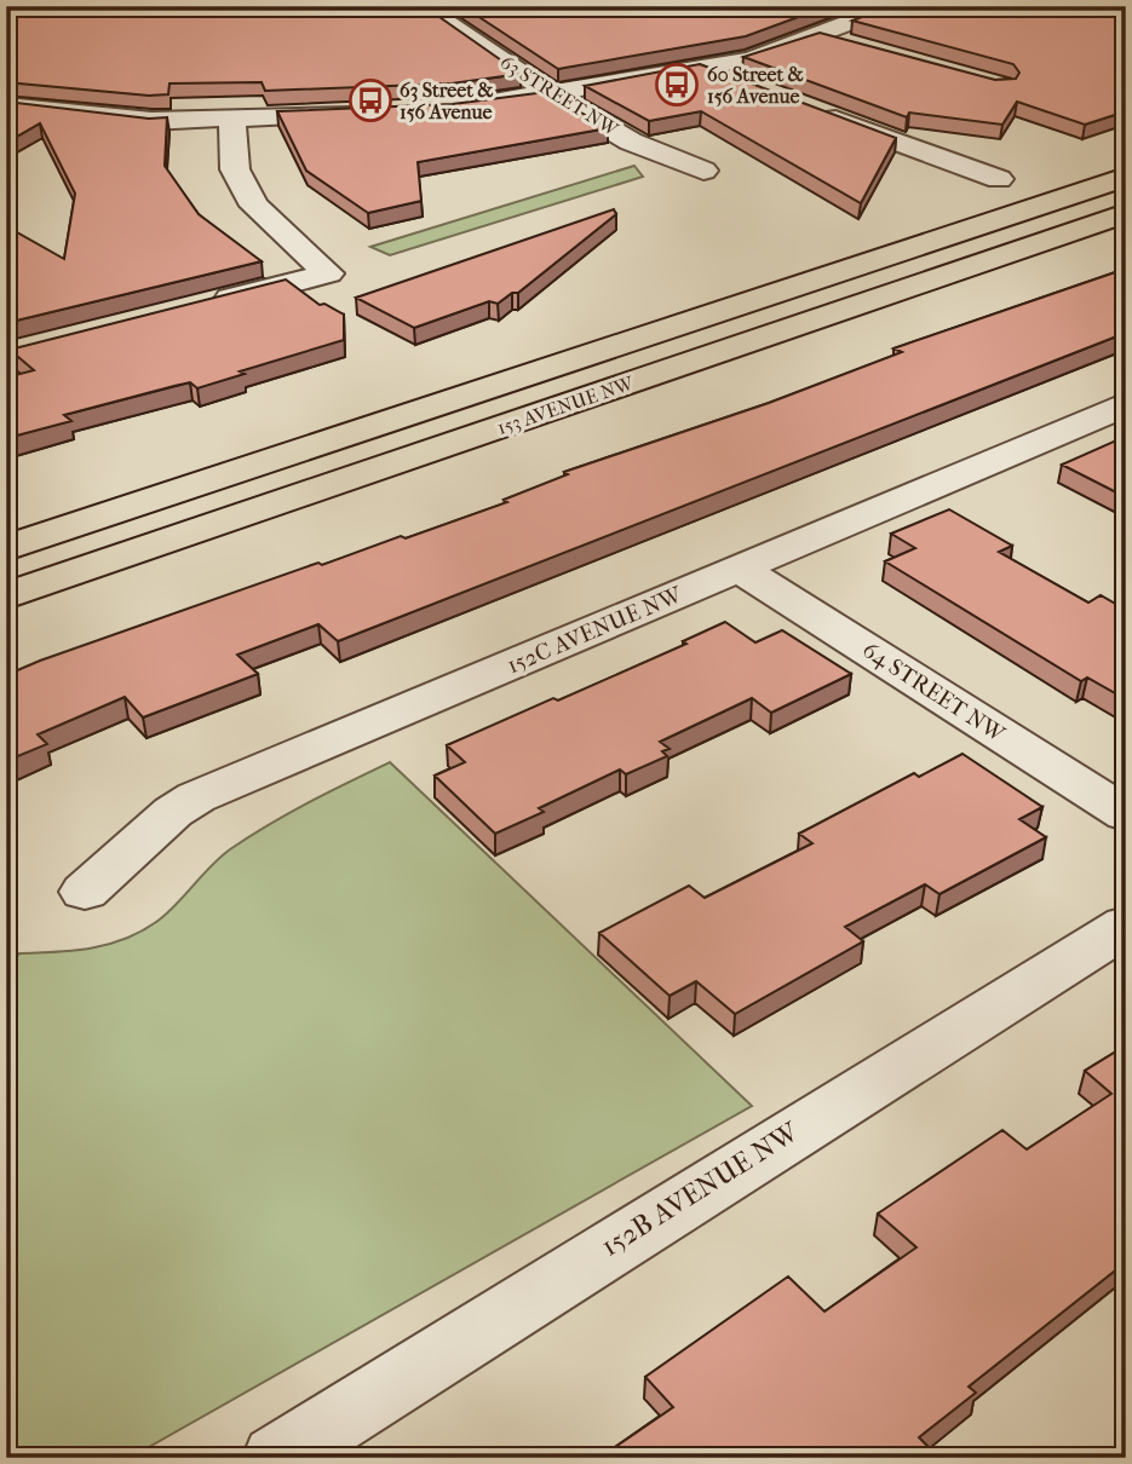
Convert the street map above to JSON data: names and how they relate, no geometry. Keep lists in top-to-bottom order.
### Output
{
  "streets": {
    "main road": ["153 AVENUE NW"],
    "street": [
      "63 STREET NW",
      "152C AVENUE NW",
      "64 STREET NW",
      "152B AVENUE NW"
    ]
  },
  "crossings": [
    ["152C AVENUE NW", "64 STREET NW"]
  ],
  "places": {
    "bus stop": ["60 Street & 156 Avenue", "63 Street & 156 Avenue"]
  }
}
